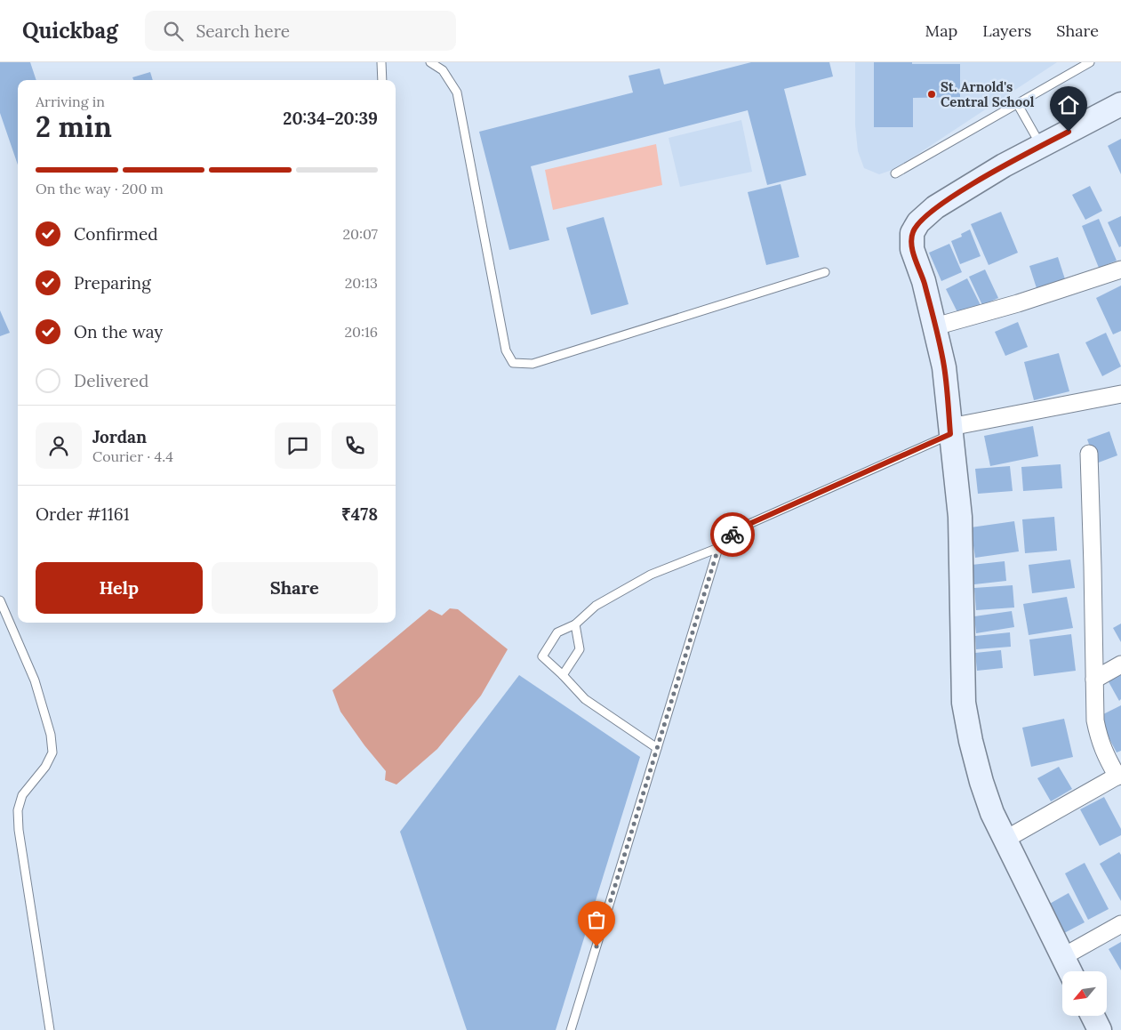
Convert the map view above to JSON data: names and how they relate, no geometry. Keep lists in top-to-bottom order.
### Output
{
  "places": ["St. Arnold's Central School"],
  "north": "bottom left",
  "page": {
    "header": "Quickbag",
    "search": "Search here",
    "nav": ["Map", "Layers", "Share"],
    "heading": ["2 min", "Arriving in", "20:34–20:39"],
    "panel": [
      "Jordan",
      "Courier · 4.4",
      "Order #1161",
      "₹478"
    ],
    "bar": "On the way · 200 m",
    "list": [
      ["Confirmed", "20:07"],
      ["Preparing", "20:13"],
      ["On the way", "20:16"],
      "Delivered"
    ],
    "buttons": ["Help", "Share"]
  }
}
